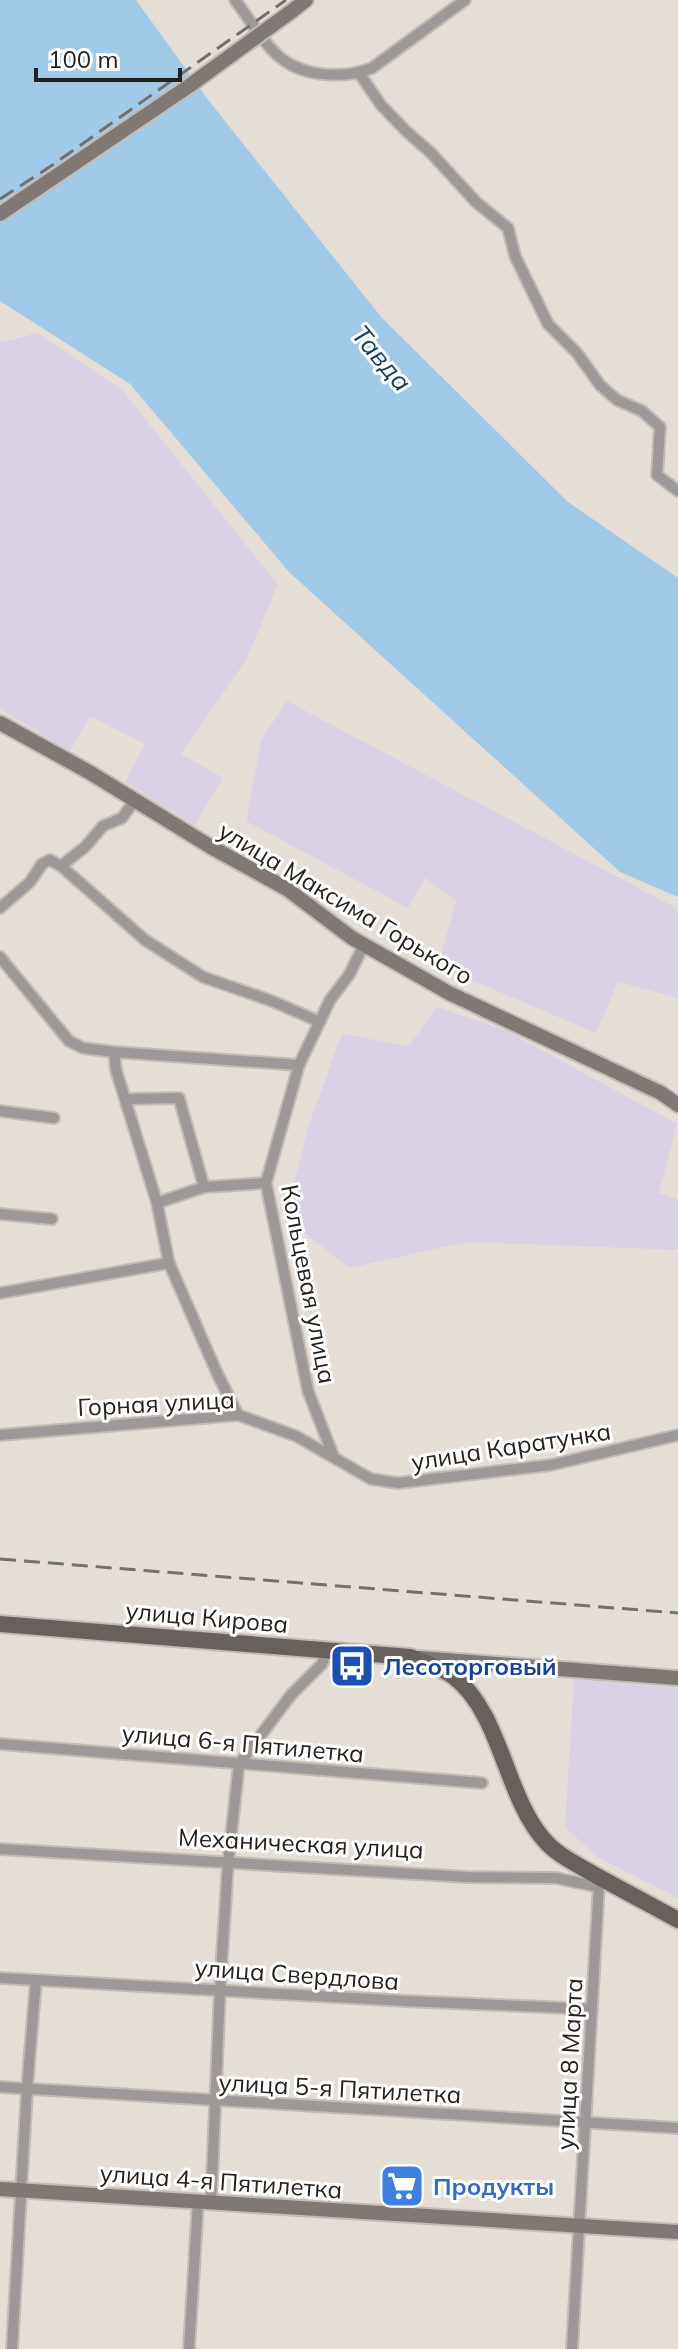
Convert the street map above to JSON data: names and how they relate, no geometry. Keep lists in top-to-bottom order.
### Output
{
  "streets": {
    "main road": ["улица Кирова", "Механическая улица"],
    "street": [
      "улица Максима Горького",
      "Кольцевая улица",
      "Горная улица",
      "улица Каратунка",
      "улица 6-я Пятилетка",
      "улица Свердлова",
      "улица 8 Марта",
      "улица 5-я Пятилетка",
      "улица 4-я Пятилетка"
    ]
  },
  "crossings": [
    ["улица Максима Горького", "Кольцевая улица"],
    ["Кольцевая улица", "Горная улица"],
    ["Горная улица", "улица Каратунка"],
    ["улица Кирова", "Механическая улица"],
    ["улица Кирова", "улица 8 Марта"],
    ["Механическая улица", "улица 8 Марта"],
    ["улица Свердлова", "улица 8 Марта"],
    ["улица 8 Марта", "улица 5-я Пятилетка"],
    ["улица 8 Марта", "улица 4-я Пятилетка"]
  ],
  "water": ["Тавда"],
  "places": {
    "bus stop": ["Лесоторговый"],
    "supermarket": ["Продукты"]
  },
  "scale_bar": "100 m"
}
